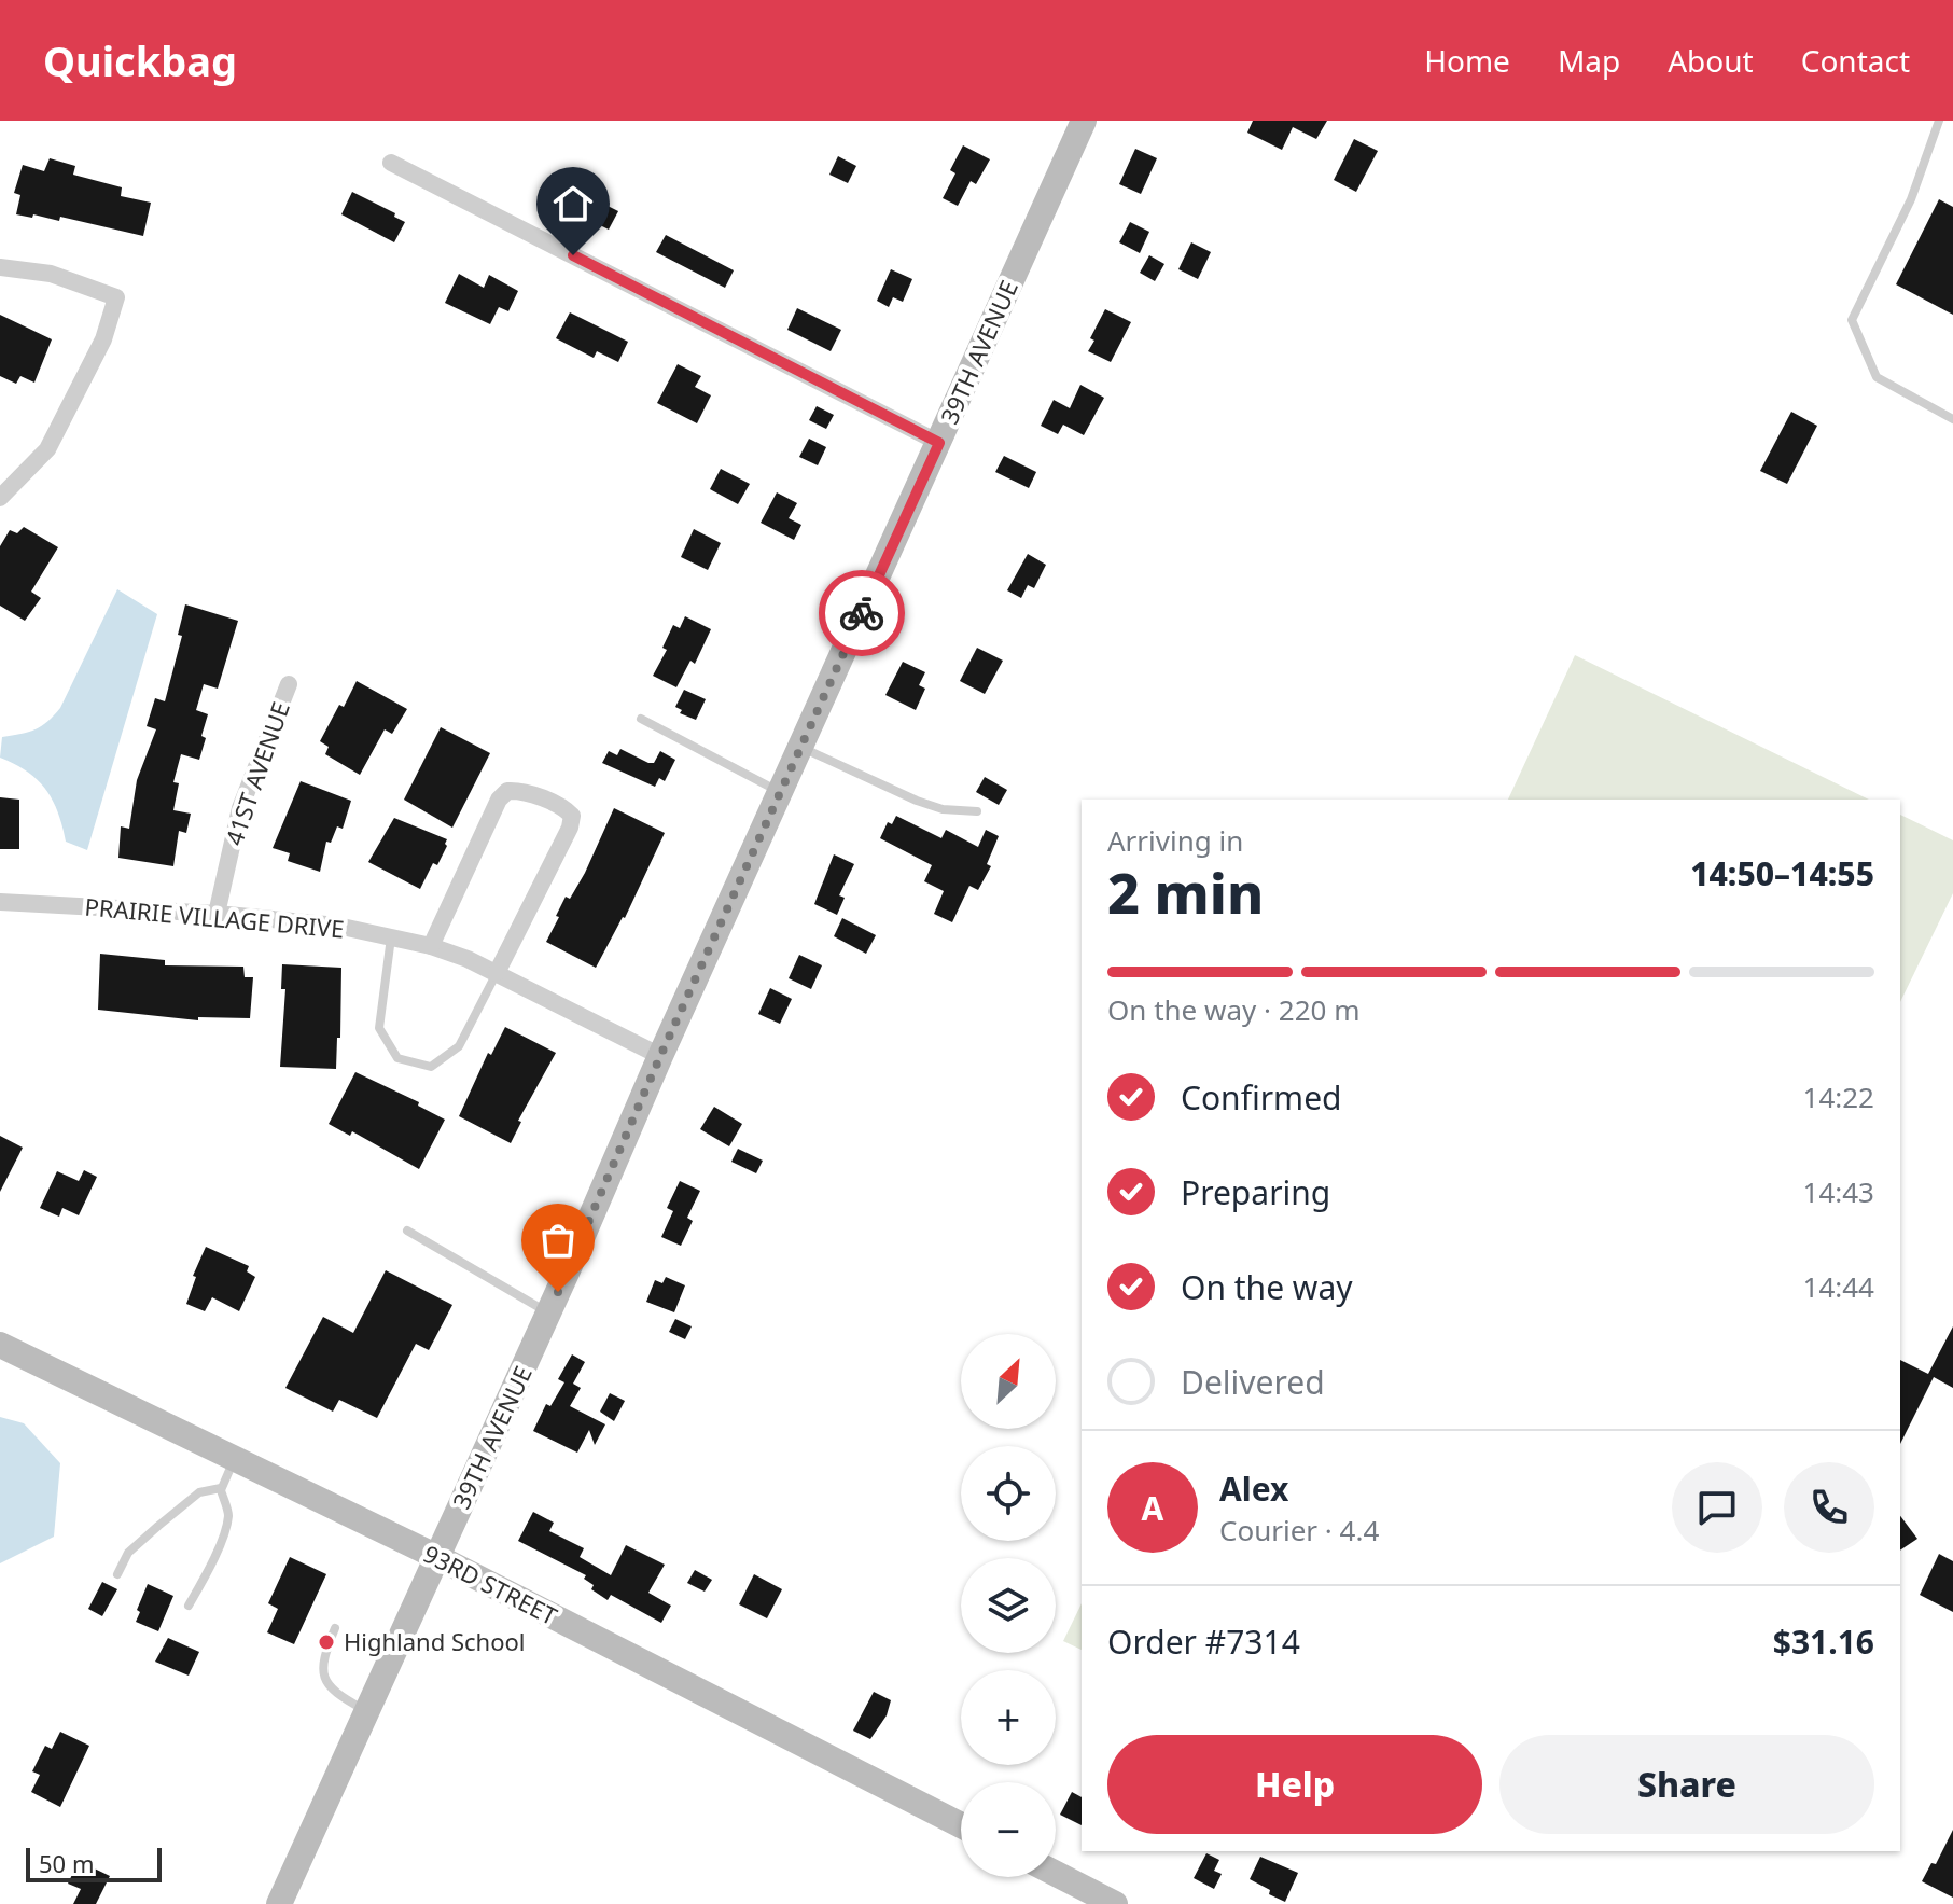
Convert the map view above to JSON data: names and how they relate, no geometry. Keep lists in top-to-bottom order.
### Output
{
  "streets": {
    "main road": ["39TH AVENUE", "93RD STREET"],
    "street": ["41ST AVENUE", "PRAIRIE VILLAGE DRIVE"]
  },
  "crossings": [
    ["39TH AVENUE", "PRAIRIE VILLAGE DRIVE"],
    ["39TH AVENUE", "93RD STREET"],
    ["41ST AVENUE", "PRAIRIE VILLAGE DRIVE"]
  ],
  "places": ["Highland School"],
  "scale_bar": "50 m",
  "north": "top right",
  "page": {
    "header": "Quickbag",
    "nav": [
      "Home",
      "Map",
      "About",
      "Contact"
    ],
    "heading": ["2 min", "Arriving in", "14:50–14:55"],
    "panel": [
      "Alex",
      "Courier · 4.4",
      "Order #7314",
      "$31.16"
    ],
    "bar": "On the way · 220 m",
    "list": [
      ["Confirmed", "14:22"],
      ["Preparing", "14:43"],
      ["On the way", "14:44"],
      "Delivered"
    ],
    "map_buttons": ["+", "−"],
    "round": "A",
    "buttons": ["Help", "Share"],
    "scale": "50 m"
  }
}
